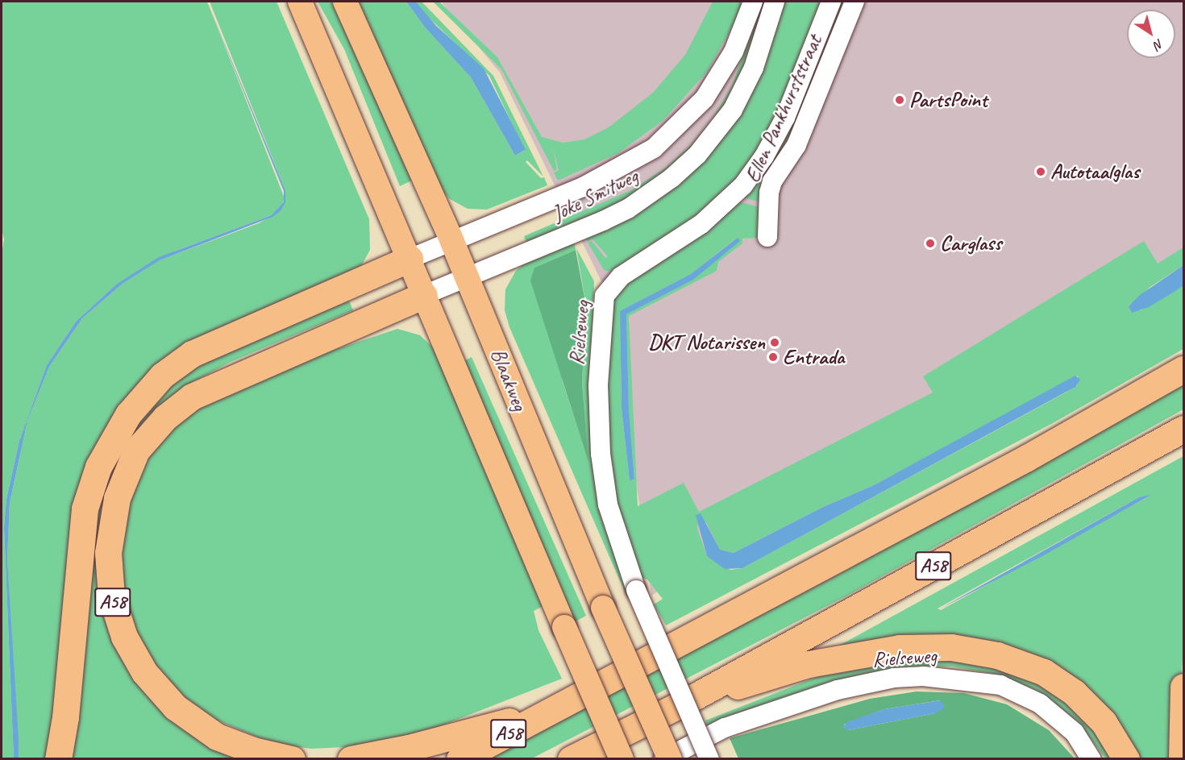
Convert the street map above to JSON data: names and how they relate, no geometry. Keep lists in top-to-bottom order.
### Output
{
  "streets": {
    "highway": ["A58"],
    "main road": ["Blaakweg"],
    "street": ["Ellen Pankhurststraat", "Joke Smitweg", "Rielseweg"]
  },
  "crossings": [
    ["Joke Smitweg", "Blaakweg"],
    ["Joke Smitweg", "A58"]
  ],
  "places": [
    "PartsPoint",
    "Autotaalglas",
    "Carglass",
    "DKT Notarissen",
    "Entrada"
  ],
  "north": "bottom right"
}
